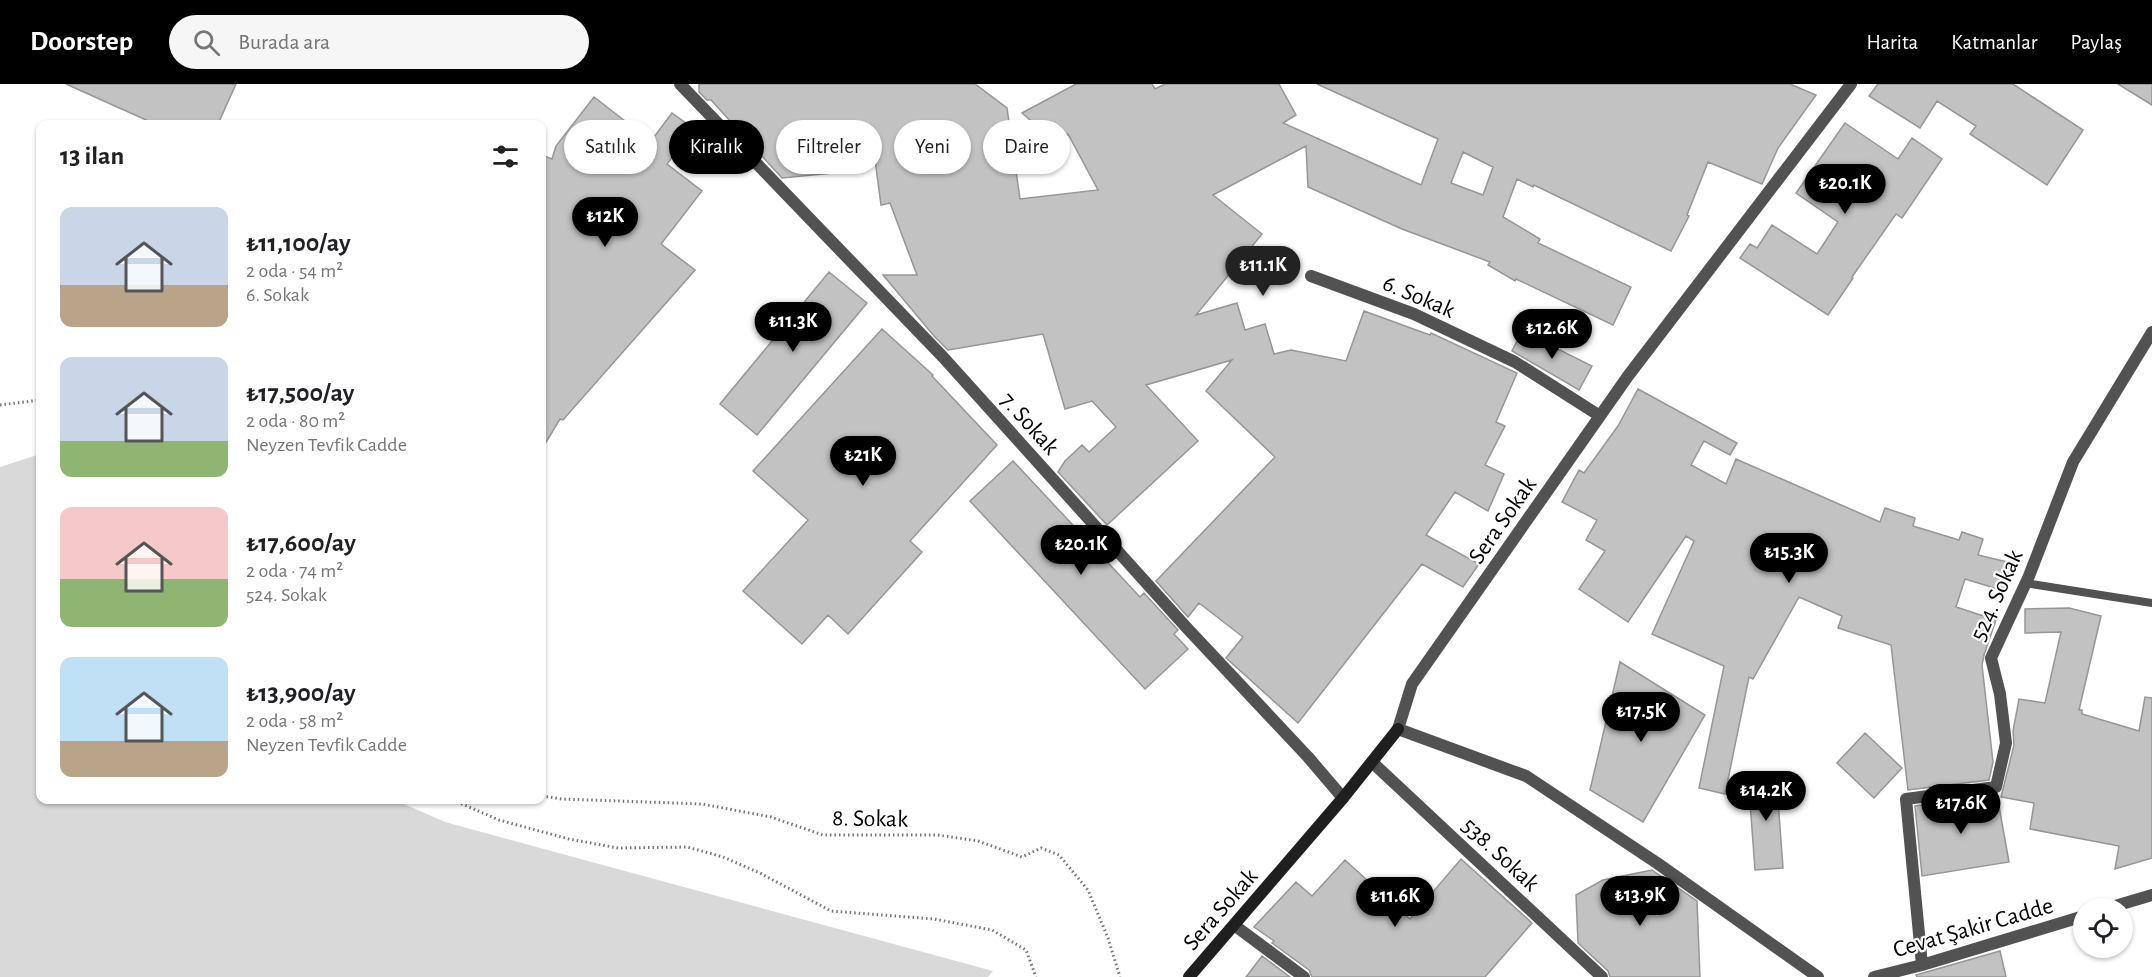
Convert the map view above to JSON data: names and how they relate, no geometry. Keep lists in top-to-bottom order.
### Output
{
  "streets": {
    "street": [
      "6. Sokak",
      "7. Sokak",
      "Sera Sokak",
      "524. Sokak",
      "538. Sokak",
      "Cevat Şakir Cadde"
    ],
    "path": ["8. Sokak"]
  },
  "crossings": [
    ["6. Sokak", "Sera Sokak"],
    ["7. Sokak", "Sera Sokak"],
    ["Sera Sokak", "538. Sokak"],
    ["524. Sokak", "Cevat Şakir Cadde"]
  ],
  "page": {
    "header": "Doorstep",
    "search": "Burada ara",
    "nav": ["Harita", "Katmanlar", "Paylaş"],
    "chip": [
      "Satılık",
      "Kiralık",
      "Filtreler",
      "Yeni",
      "Daire"
    ],
    "heading": "13 ilan",
    "price": [
      "₺20.1K",
      "₺12K",
      "₺11.1K",
      "₺11.3K",
      "₺12.6K",
      "₺21K",
      "₺20.1K",
      "₺15.3K",
      "₺17.5K",
      "₺14.2K",
      "₺17.6K",
      "₺13.9K",
      "₺11.6K"
    ],
    "list": [
      {
        "name": "₺11,100/ay",
        "note": "2 oda · 54 m² · 6. Sokak"
      },
      {
        "name": "₺17,500/ay",
        "note": "2 oda · 80 m² · Neyzen Tevfik Cadde"
      },
      {
        "name": "₺17,600/ay",
        "note": "2 oda · 74 m² · 524. Sokak"
      },
      {
        "name": "₺13,900/ay",
        "note": "2 oda · 58 m² · Neyzen Tevfik Cadde"
      }
    ]
  }
}
